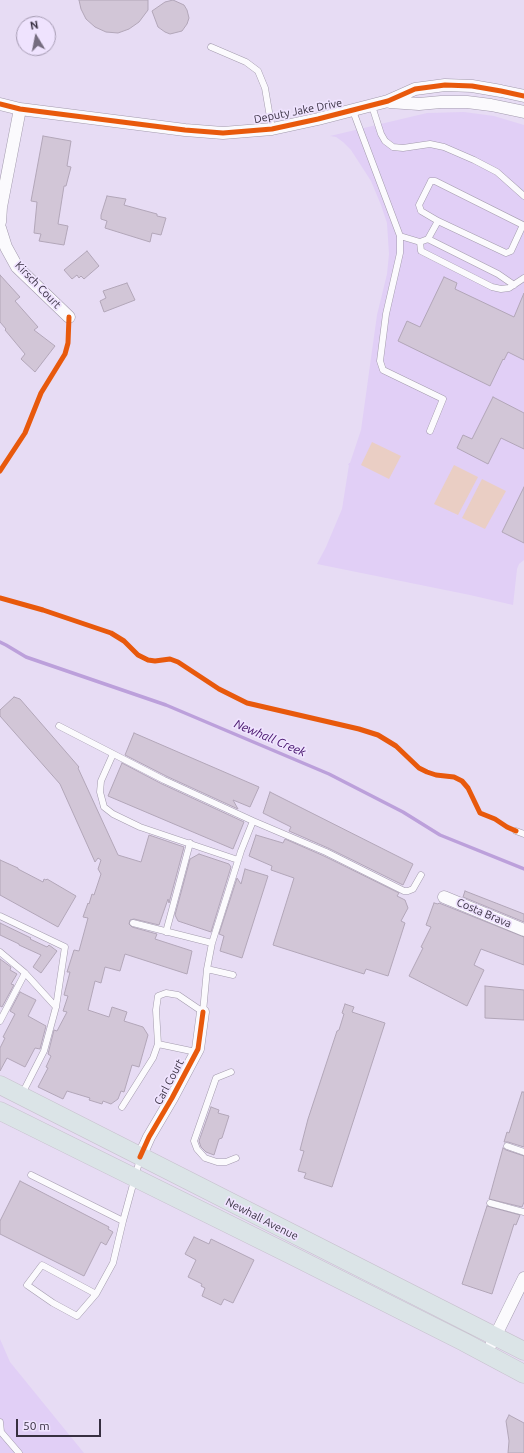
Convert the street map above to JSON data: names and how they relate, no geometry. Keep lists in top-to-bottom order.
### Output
{
  "streets": {
    "main road": ["Newhall Avenue"],
    "street": [
      "Deputy Jake Drive",
      "Kirsch Court",
      "Costa Brava",
      "Carl Court"
    ]
  },
  "crossings": [
    ["Carl Court", "Newhall Avenue"]
  ],
  "water": ["Newhall Creek"],
  "scale_bar": "50 m",
  "north": "top"
}
